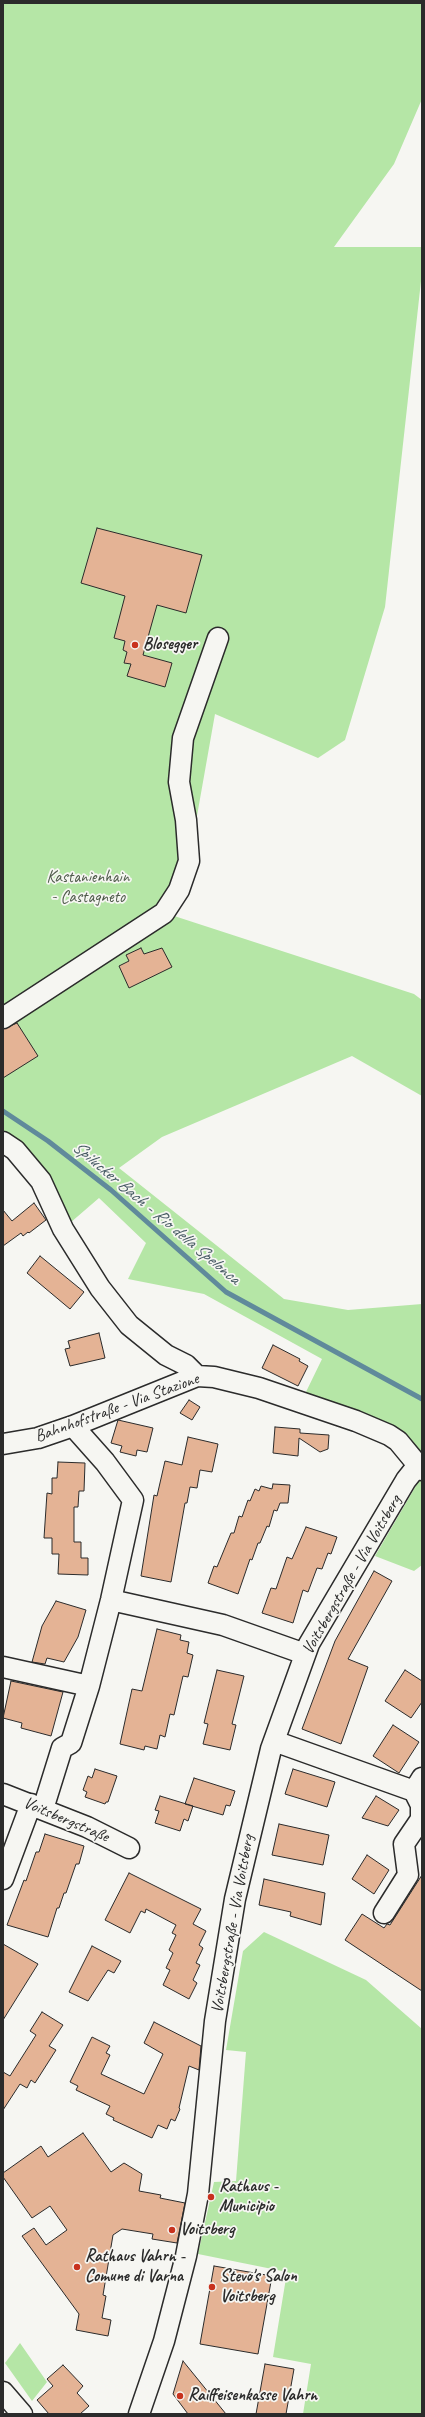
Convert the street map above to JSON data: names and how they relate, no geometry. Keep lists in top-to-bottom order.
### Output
{
  "streets": {
    "street": ["Bahnhofstraße - Via Stazione", "Voitsbergstraße - Via Voitsberg", "Voitsbergstraße"]
  },
  "crossings": [
    ["Bahnhofstraße - Via Stazione", "Voitsbergstraße - Via Voitsberg"]
  ],
  "water": ["Spilucker Bach - Rio della Spelonca"],
  "parks": ["Kastanienhain - Castagneto"],
  "places": [
    "Blosegger",
    "Rathaus - Municipio",
    "Voitsberg",
    "Rathaus Vahrn - Comune di Varna",
    "Stevo's Salon Voitsberg",
    "Raiffeisenkasse Vahrn"
  ]
}
